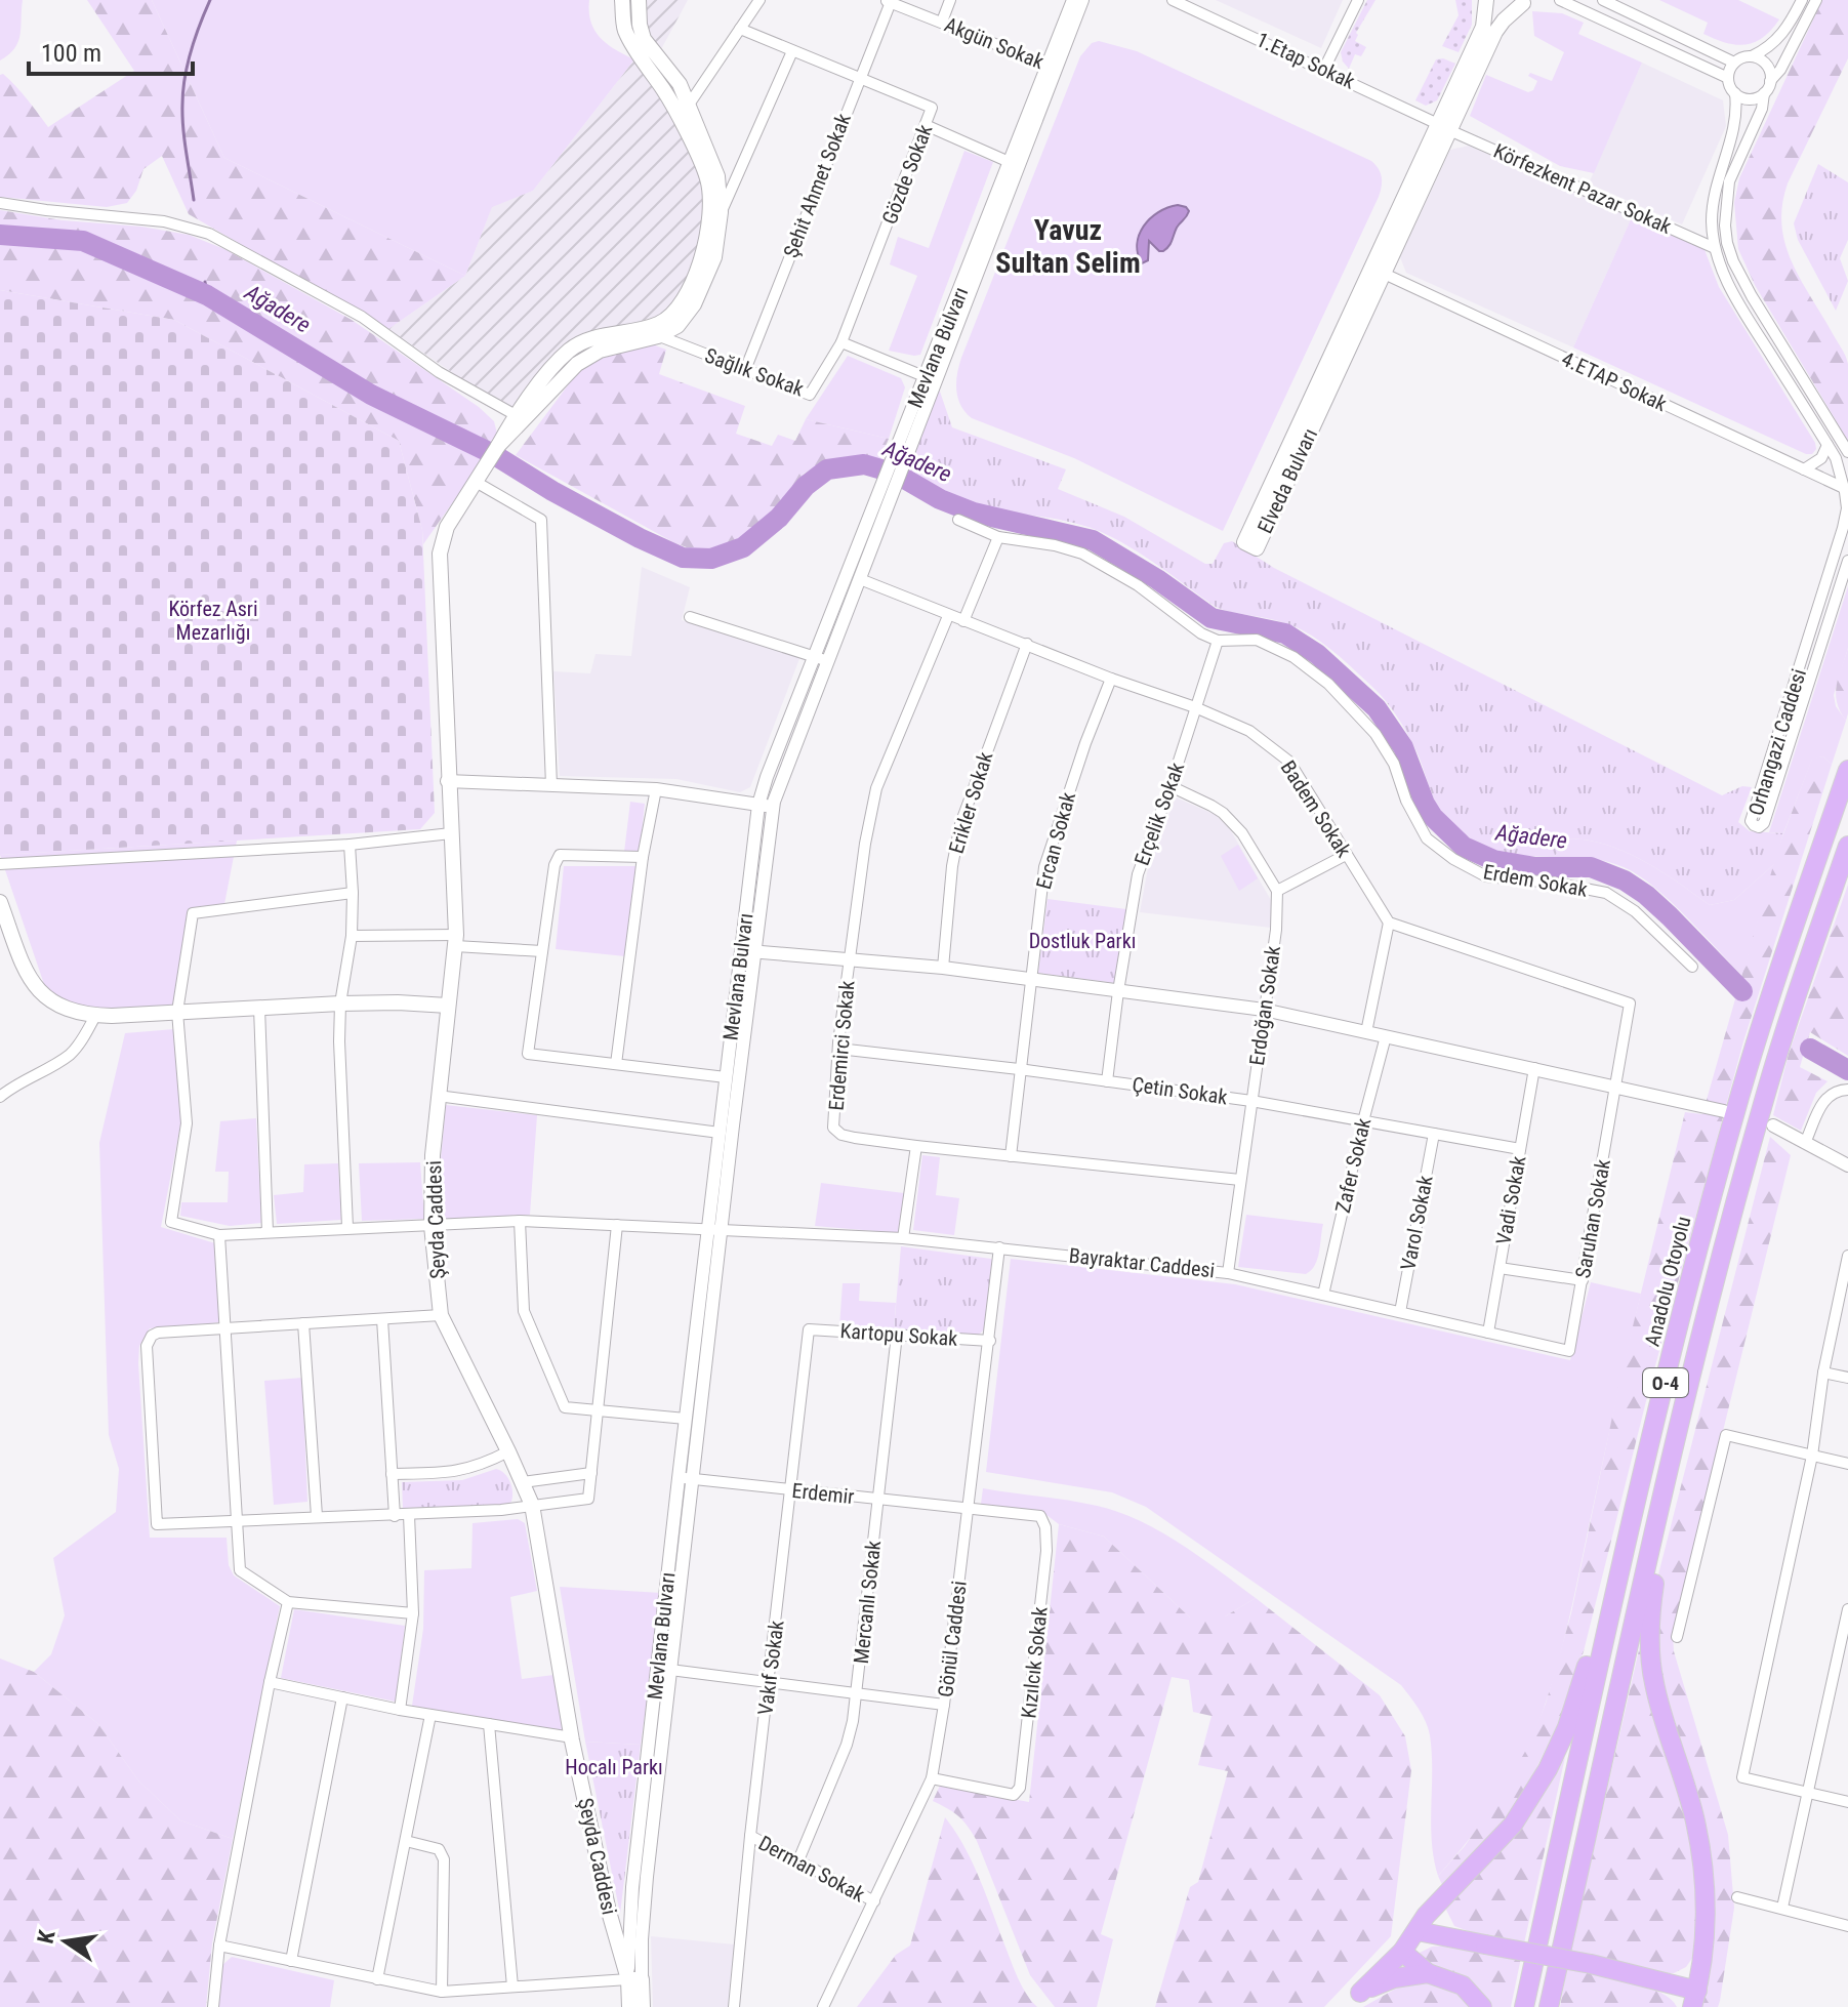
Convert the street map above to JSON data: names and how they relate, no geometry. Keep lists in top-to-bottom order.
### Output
{
  "streets": {
    "highway": ["Anadolu Otoyolu", "O-4"],
    "main road": ["Mevlana Bulvarı", "Elveda Bulvarı", "Şeyda Caddesi"],
    "street": [
      "Akgün Sokak",
      "1.Etap Sokak",
      "Gözde Sokak",
      "Şehit Ahmet Sokak",
      "Körfezkent Pazar Sokak",
      "Sağlık Sokak",
      "4.ETAP Sokak",
      "Orhangazi Caddesi",
      "Erikler Sokak",
      "Badem Sokak",
      "Erçelik Sokak",
      "Ercan Sokak",
      "Erdem Sokak",
      "Erdoğan Sokak",
      "Erdemirci Sokak",
      "Çetin Sokak",
      "Zafer Sokak",
      "Vadi Sokak",
      "Saruhan Sokak",
      "Varol Sokak",
      "Bayraktar Caddesi",
      "Kartopu Sokak",
      "Erdemir",
      "Mercanlı Sokak",
      "Gönül Caddesi",
      "Kızılcık Sokak",
      "Vakıf Sokak",
      "Derman Sokak"
    ]
  },
  "crossings": [
    ["Akgün Sokak", "Şehit Ahmet Sokak"],
    ["Akgün Sokak", "Mevlana Bulvarı"],
    ["1.Etap Sokak", "Körfezkent Pazar Sokak"],
    ["1.Etap Sokak", "Elveda Bulvarı"],
    ["Gözde Sokak", "Şehit Ahmet Sokak"],
    ["Gözde Sokak", "Sağlık Sokak"],
    ["Şehit Ahmet Sokak", "Sağlık Sokak"],
    ["Körfezkent Pazar Sokak", "Elveda Bulvarı"],
    ["Mevlana Bulvarı", "Badem Sokak"],
    ["Mevlana Bulvarı", "Şeyda Caddesi"],
    ["Mevlana Bulvarı", "Bayraktar Caddesi"],
    ["Mevlana Bulvarı", "Erdemir"],
    ["Sağlık Sokak", "Şeyda Caddesi"],
    ["4.ETAP Sokak", "Elveda Bulvarı"],
    ["4.ETAP Sokak", "Orhangazi Caddesi"],
    ["Erikler Sokak", "Badem Sokak"],
    ["Badem Sokak", "Erçelik Sokak"],
    ["Badem Sokak", "Ercan Sokak"],
    ["Badem Sokak", "Erdemirci Sokak"],
    ["Erçelik Sokak", "Erdem Sokak"],
    ["Erçelik Sokak", "Çetin Sokak"],
    ["Ercan Sokak", "Erdemirci Sokak"],
    ["Ercan Sokak", "Çetin Sokak"],
    ["Erdoğan Sokak", "Erdemirci Sokak"],
    ["Erdoğan Sokak", "Çetin Sokak"],
    ["Erdoğan Sokak", "Bayraktar Caddesi"],
    ["Erdemirci Sokak", "Çetin Sokak"],
    ["Çetin Sokak", "Zafer Sokak"],
    ["Çetin Sokak", "Vadi Sokak"],
    ["Çetin Sokak", "Varol Sokak"],
    ["Zafer Sokak", "Bayraktar Caddesi"],
    ["Vadi Sokak", "Bayraktar Caddesi"],
    ["Saruhan Sokak", "Bayraktar Caddesi"],
    ["Şeyda Caddesi", "Bayraktar Caddesi"],
    ["Varol Sokak", "Bayraktar Caddesi"],
    ["Bayraktar Caddesi", "Gönül Caddesi"],
    ["Kartopu Sokak", "Mercanlı Sokak"],
    ["Kartopu Sokak", "Gönül Caddesi"],
    ["Kartopu Sokak", "Vakıf Sokak"],
    ["Erdemir", "Mercanlı Sokak"],
    ["Erdemir", "Gönül Caddesi"],
    ["Erdemir", "Kızılcık Sokak"],
    ["Erdemir", "Vakıf Sokak"],
    ["Mercanlı Sokak", "Derman Sokak"],
    ["Gönül Caddesi", "Kızılcık Sokak"],
    ["Gönül Caddesi", "Derman Sokak"],
    ["Vakıf Sokak", "Derman Sokak"]
  ],
  "districts": ["Yavuz Sultan Selim"],
  "water": ["Ağadere"],
  "parks": ["Körfez Asri Mezarlığı", "Dostluk Parkı", "Hocalı Parkı"],
  "scale_bar": "100 m",
  "north": "left"
}
